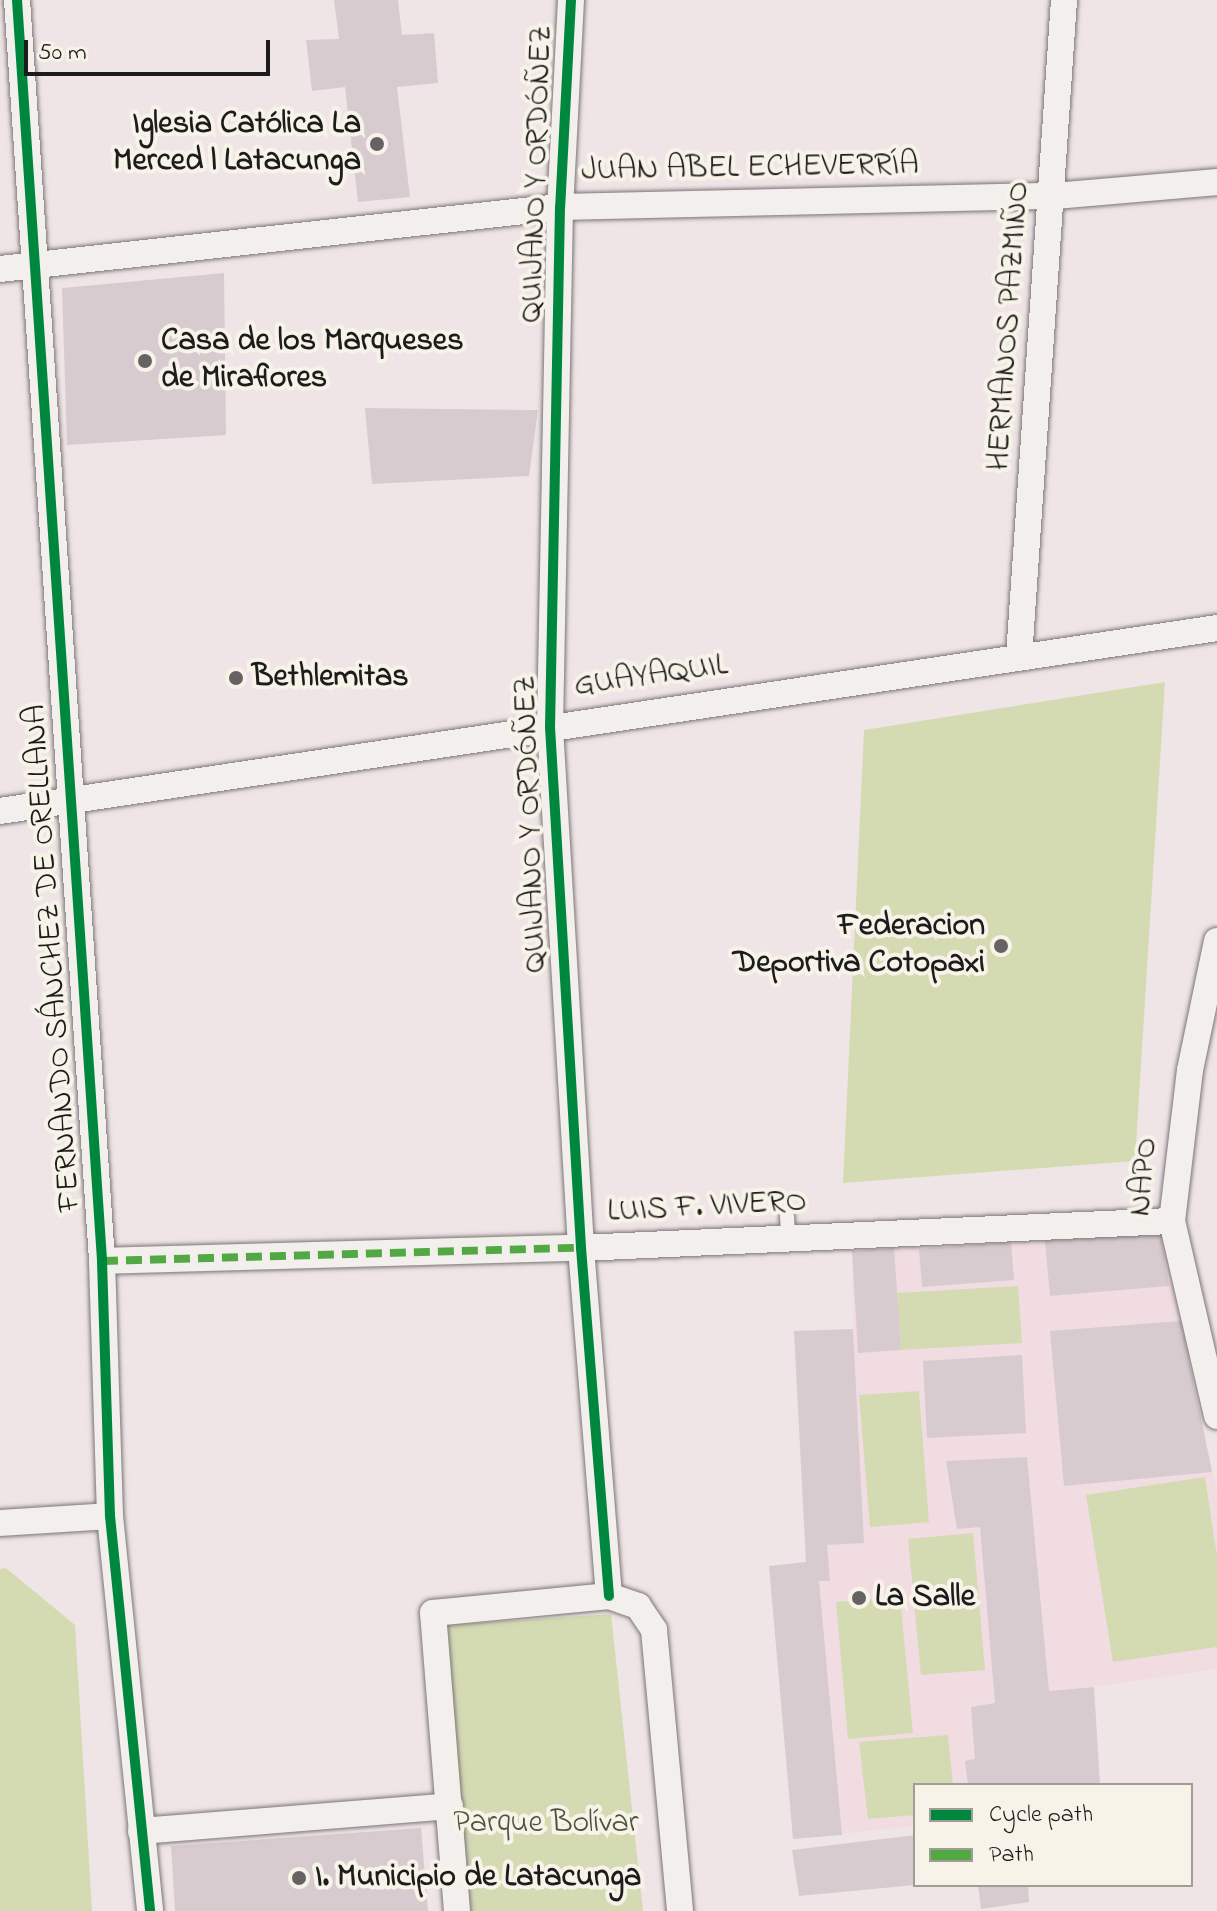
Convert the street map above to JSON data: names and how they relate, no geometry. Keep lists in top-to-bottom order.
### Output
{
  "streets": {
    "street": [
      "JUAN ABEL ECHEVERRÍA",
      "QUIJANO Y ORDÓÑEZ",
      "HERMANOS PAZMIÑO",
      "GUAYAQUIL",
      "FERNANDO SÁNCHEZ DE ORELLANA",
      "NAPO",
      "LUIS F. VIVERO"
    ]
  },
  "crossings": [
    ["JUAN ABEL ECHEVERRÍA", "QUIJANO Y ORDÓÑEZ"],
    ["JUAN ABEL ECHEVERRÍA", "HERMANOS PAZMIÑO"],
    ["JUAN ABEL ECHEVERRÍA", "FERNANDO SÁNCHEZ DE ORELLANA"],
    ["QUIJANO Y ORDÓÑEZ", "GUAYAQUIL"],
    ["QUIJANO Y ORDÓÑEZ", "LUIS F. VIVERO"],
    ["HERMANOS PAZMIÑO", "GUAYAQUIL"],
    ["GUAYAQUIL", "FERNANDO SÁNCHEZ DE ORELLANA"],
    ["FERNANDO SÁNCHEZ DE ORELLANA", "LUIS F. VIVERO"],
    ["NAPO", "LUIS F. VIVERO"]
  ],
  "parks": ["Parque Bolívar"],
  "places": [
    "Iglesia Católica La Merced | Latacunga",
    "Casa de los Marqueses de Miraflores",
    "Bethlemitas",
    "Federacion Deportiva Cotopaxi",
    "La Salle",
    "I. Municipio de Latacunga"
  ],
  "legend": ["Cycle path", "Path"],
  "scale_bar": "50 m"
}
